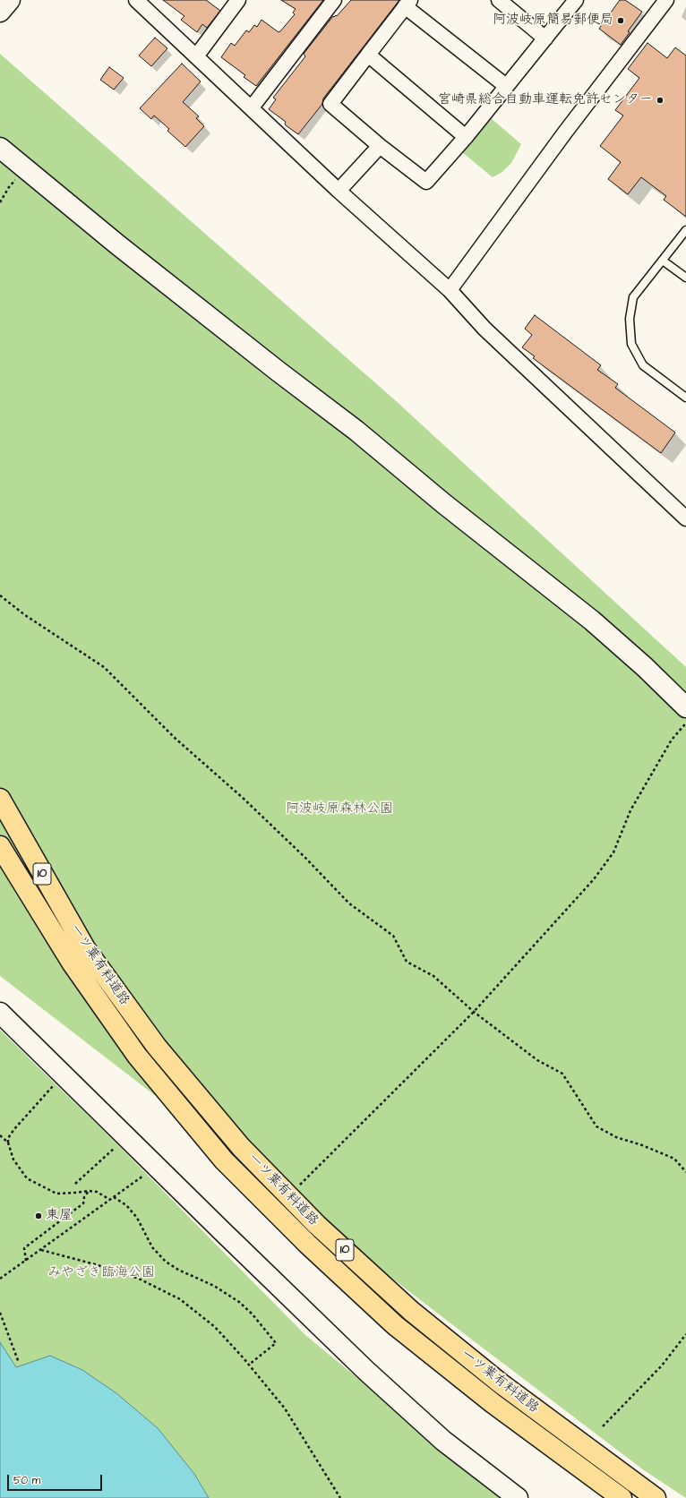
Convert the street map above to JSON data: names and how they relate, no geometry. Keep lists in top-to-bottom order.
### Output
{
  "streets": {
    "main road": ["10", "一ツ葉有料道路"]
  },
  "parks": ["阿波岐原森林公園", "みやざき臨海公園"],
  "places": ["阿波岐原簡易郵便局", "宮崎県総合自動車運転免許センター", "東屋"],
  "scale_bar": "50 m"
}
